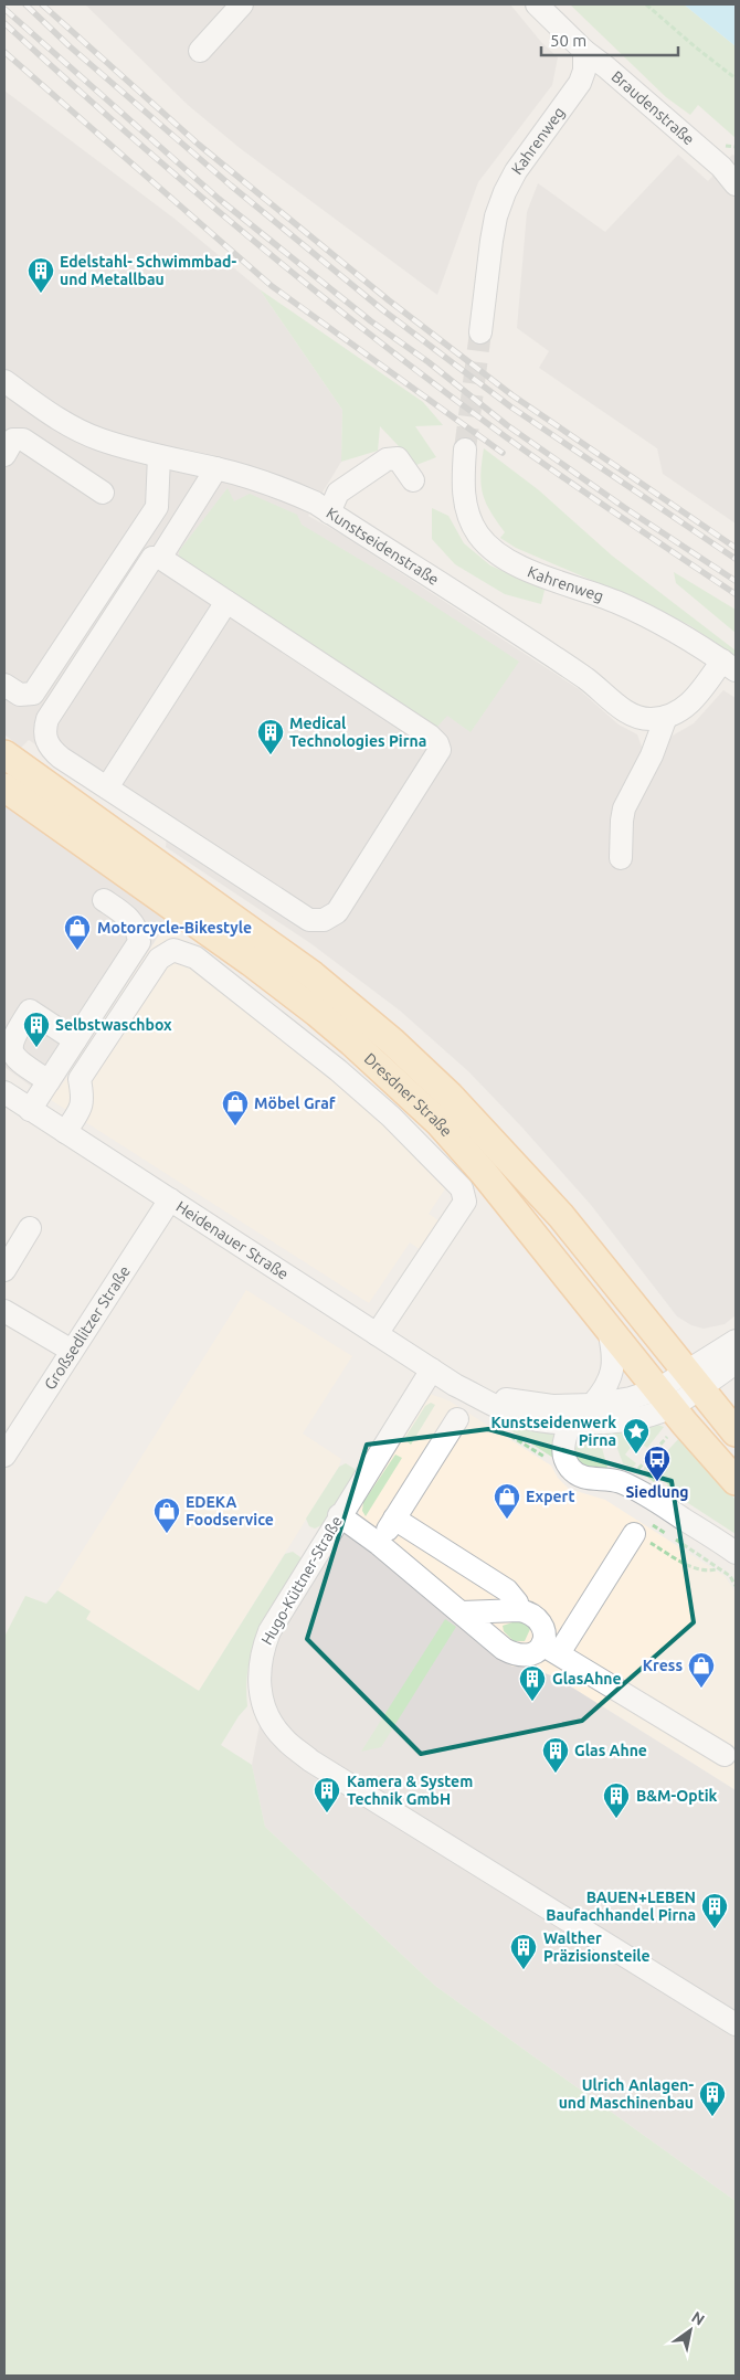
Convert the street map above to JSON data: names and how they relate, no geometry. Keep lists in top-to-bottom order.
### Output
{
  "streets": {
    "main road": ["Dresdner Straße"],
    "street": [
      "Braudenstraße",
      "Kahrenweg",
      "Kunstseidenstraße",
      "Heidenauer Straße",
      "Großsedlitzer Straße",
      "Hugo-Küttner-Straße"
    ]
  },
  "crossings": [
    ["Braudenstraße", "Kahrenweg"],
    ["Kahrenweg", "Kunstseidenstraße"],
    ["Dresdner Straße", "Heidenauer Straße"],
    ["Heidenauer Straße", "Großsedlitzer Straße"],
    ["Heidenauer Straße", "Hugo-Küttner-Straße"]
  ],
  "places": {
    "building": [
      "Edelstahl- Schwimmbad- und Metallbau",
      "Medical Technologies Pirna",
      "Selbstwaschbox",
      "GlasAhne",
      "Glas Ahne",
      "Kamera & System Technik GmbH",
      "B&M-Optik",
      "BAUEN+LEBEN Baufachhandel Pirna",
      "Walther Präzisionsteile",
      "Ulrich Anlagen- und Maschinenbau"
    ],
    "shop": [
      "Motorcycle-Bikestyle",
      "Möbel Graf",
      "Expert",
      "EDEKA Foodservice",
      "Kress"
    ],
    "place": ["Kunstseidenwerk Pirna"],
    "bus stop": ["Siedlung"]
  },
  "scale_bar": "50 m",
  "north": "top right"
}
